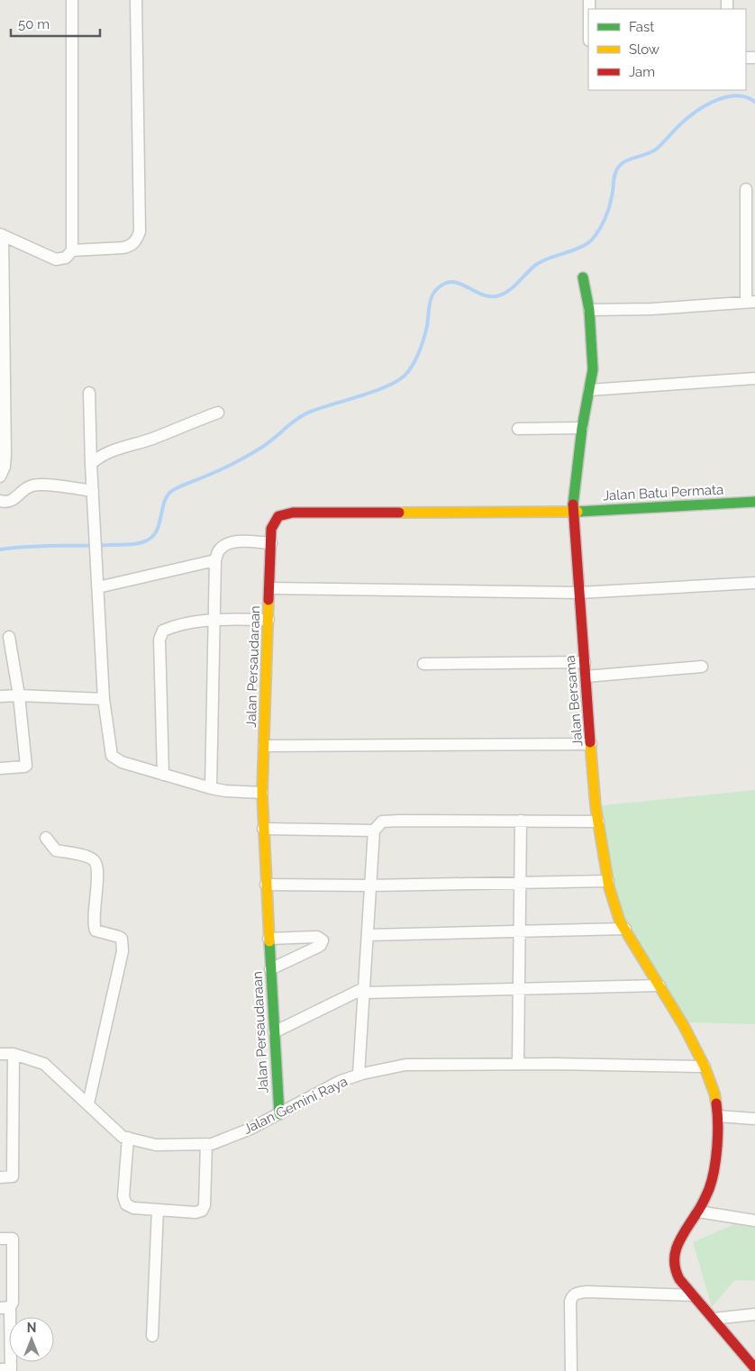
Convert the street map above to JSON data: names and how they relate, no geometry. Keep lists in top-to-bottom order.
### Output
{
  "streets": {
    "street": [
      "Jalan Batu Permata",
      "Jalan Persaudaraan",
      "Jalan Bersama",
      "Jalan Gemini Raya"
    ]
  },
  "crossings": [
    ["Jalan Batu Permata", "Jalan Persaudaraan"],
    ["Jalan Batu Permata", "Jalan Bersama"],
    ["Jalan Persaudaraan", "Jalan Bersama"],
    ["Jalan Persaudaraan", "Jalan Gemini Raya"],
    ["Jalan Bersama", "Jalan Gemini Raya"]
  ],
  "legend": ["Fast", "Slow", "Jam"],
  "scale_bar": "50 m",
  "north": "top"
}
